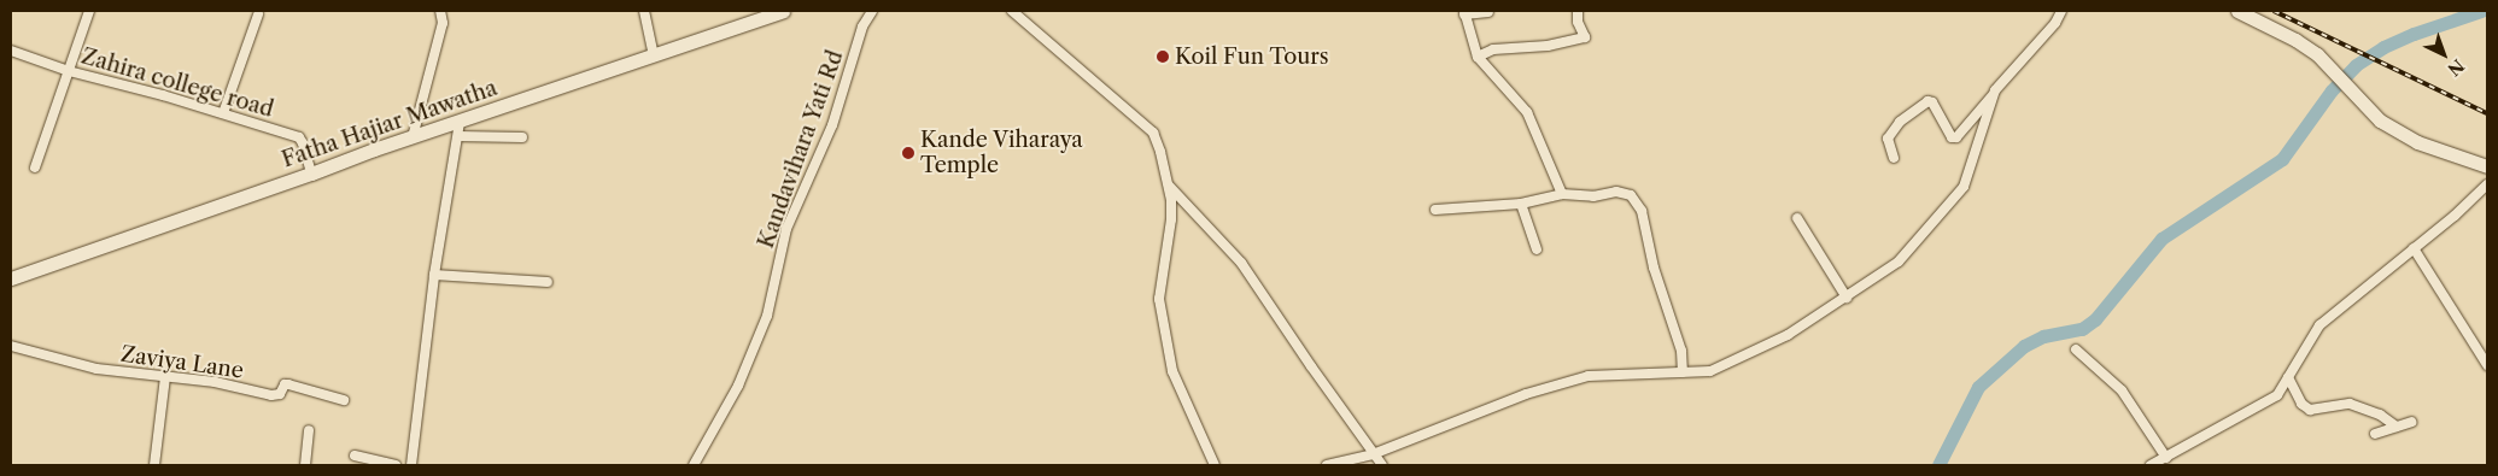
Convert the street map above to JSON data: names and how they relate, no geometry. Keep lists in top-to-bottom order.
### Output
{
  "streets": {
    "street": [
      "Zahira college road",
      "Fatha Hajiar Mawatha",
      "Kandavihara Yati Rd",
      "Zaviya Lane"
    ]
  },
  "crossings": [
    ["Zahira college road", "Fatha Hajiar Mawatha"]
  ],
  "places": ["Koil Fun Tours", "Kande Viharaya Temple"],
  "north": "bottom right"
}
